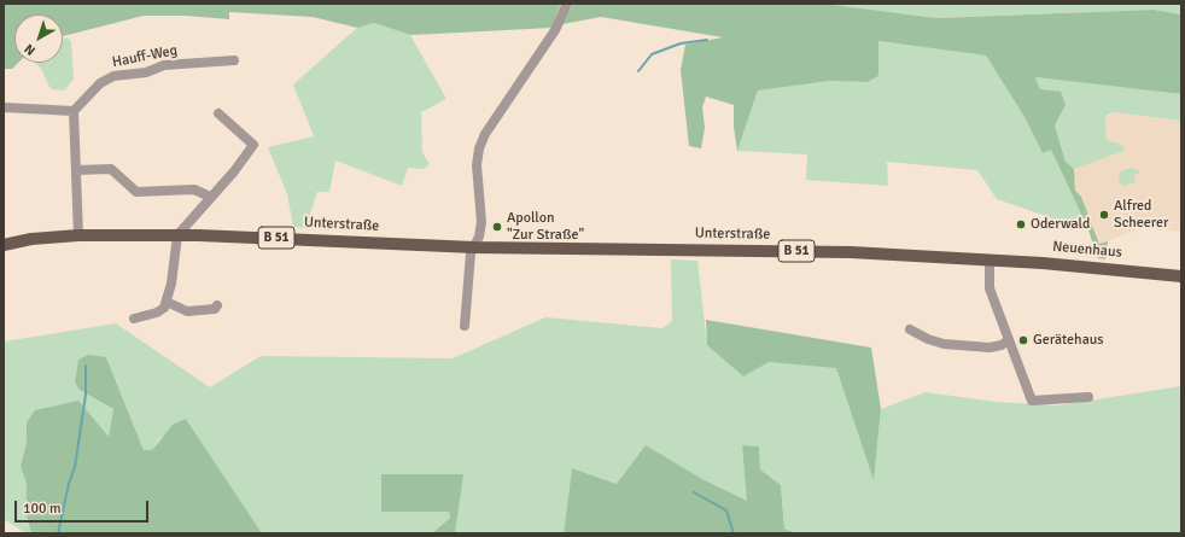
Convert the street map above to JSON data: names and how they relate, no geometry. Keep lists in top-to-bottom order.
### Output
{
  "streets": {
    "main road": ["Unterstraße", "B 51", "Neuenhaus"],
    "street": ["Hauff-Weg"]
  },
  "crossings": [
    ["Unterstraße", "Neuenhaus"]
  ],
  "places": [
    "Alfred Scheerer",
    "Oderwald",
    "Apollon \"Zur Straße\"",
    "Gerätehaus"
  ],
  "scale_bar": "100 m",
  "north": "bottom left"
}
